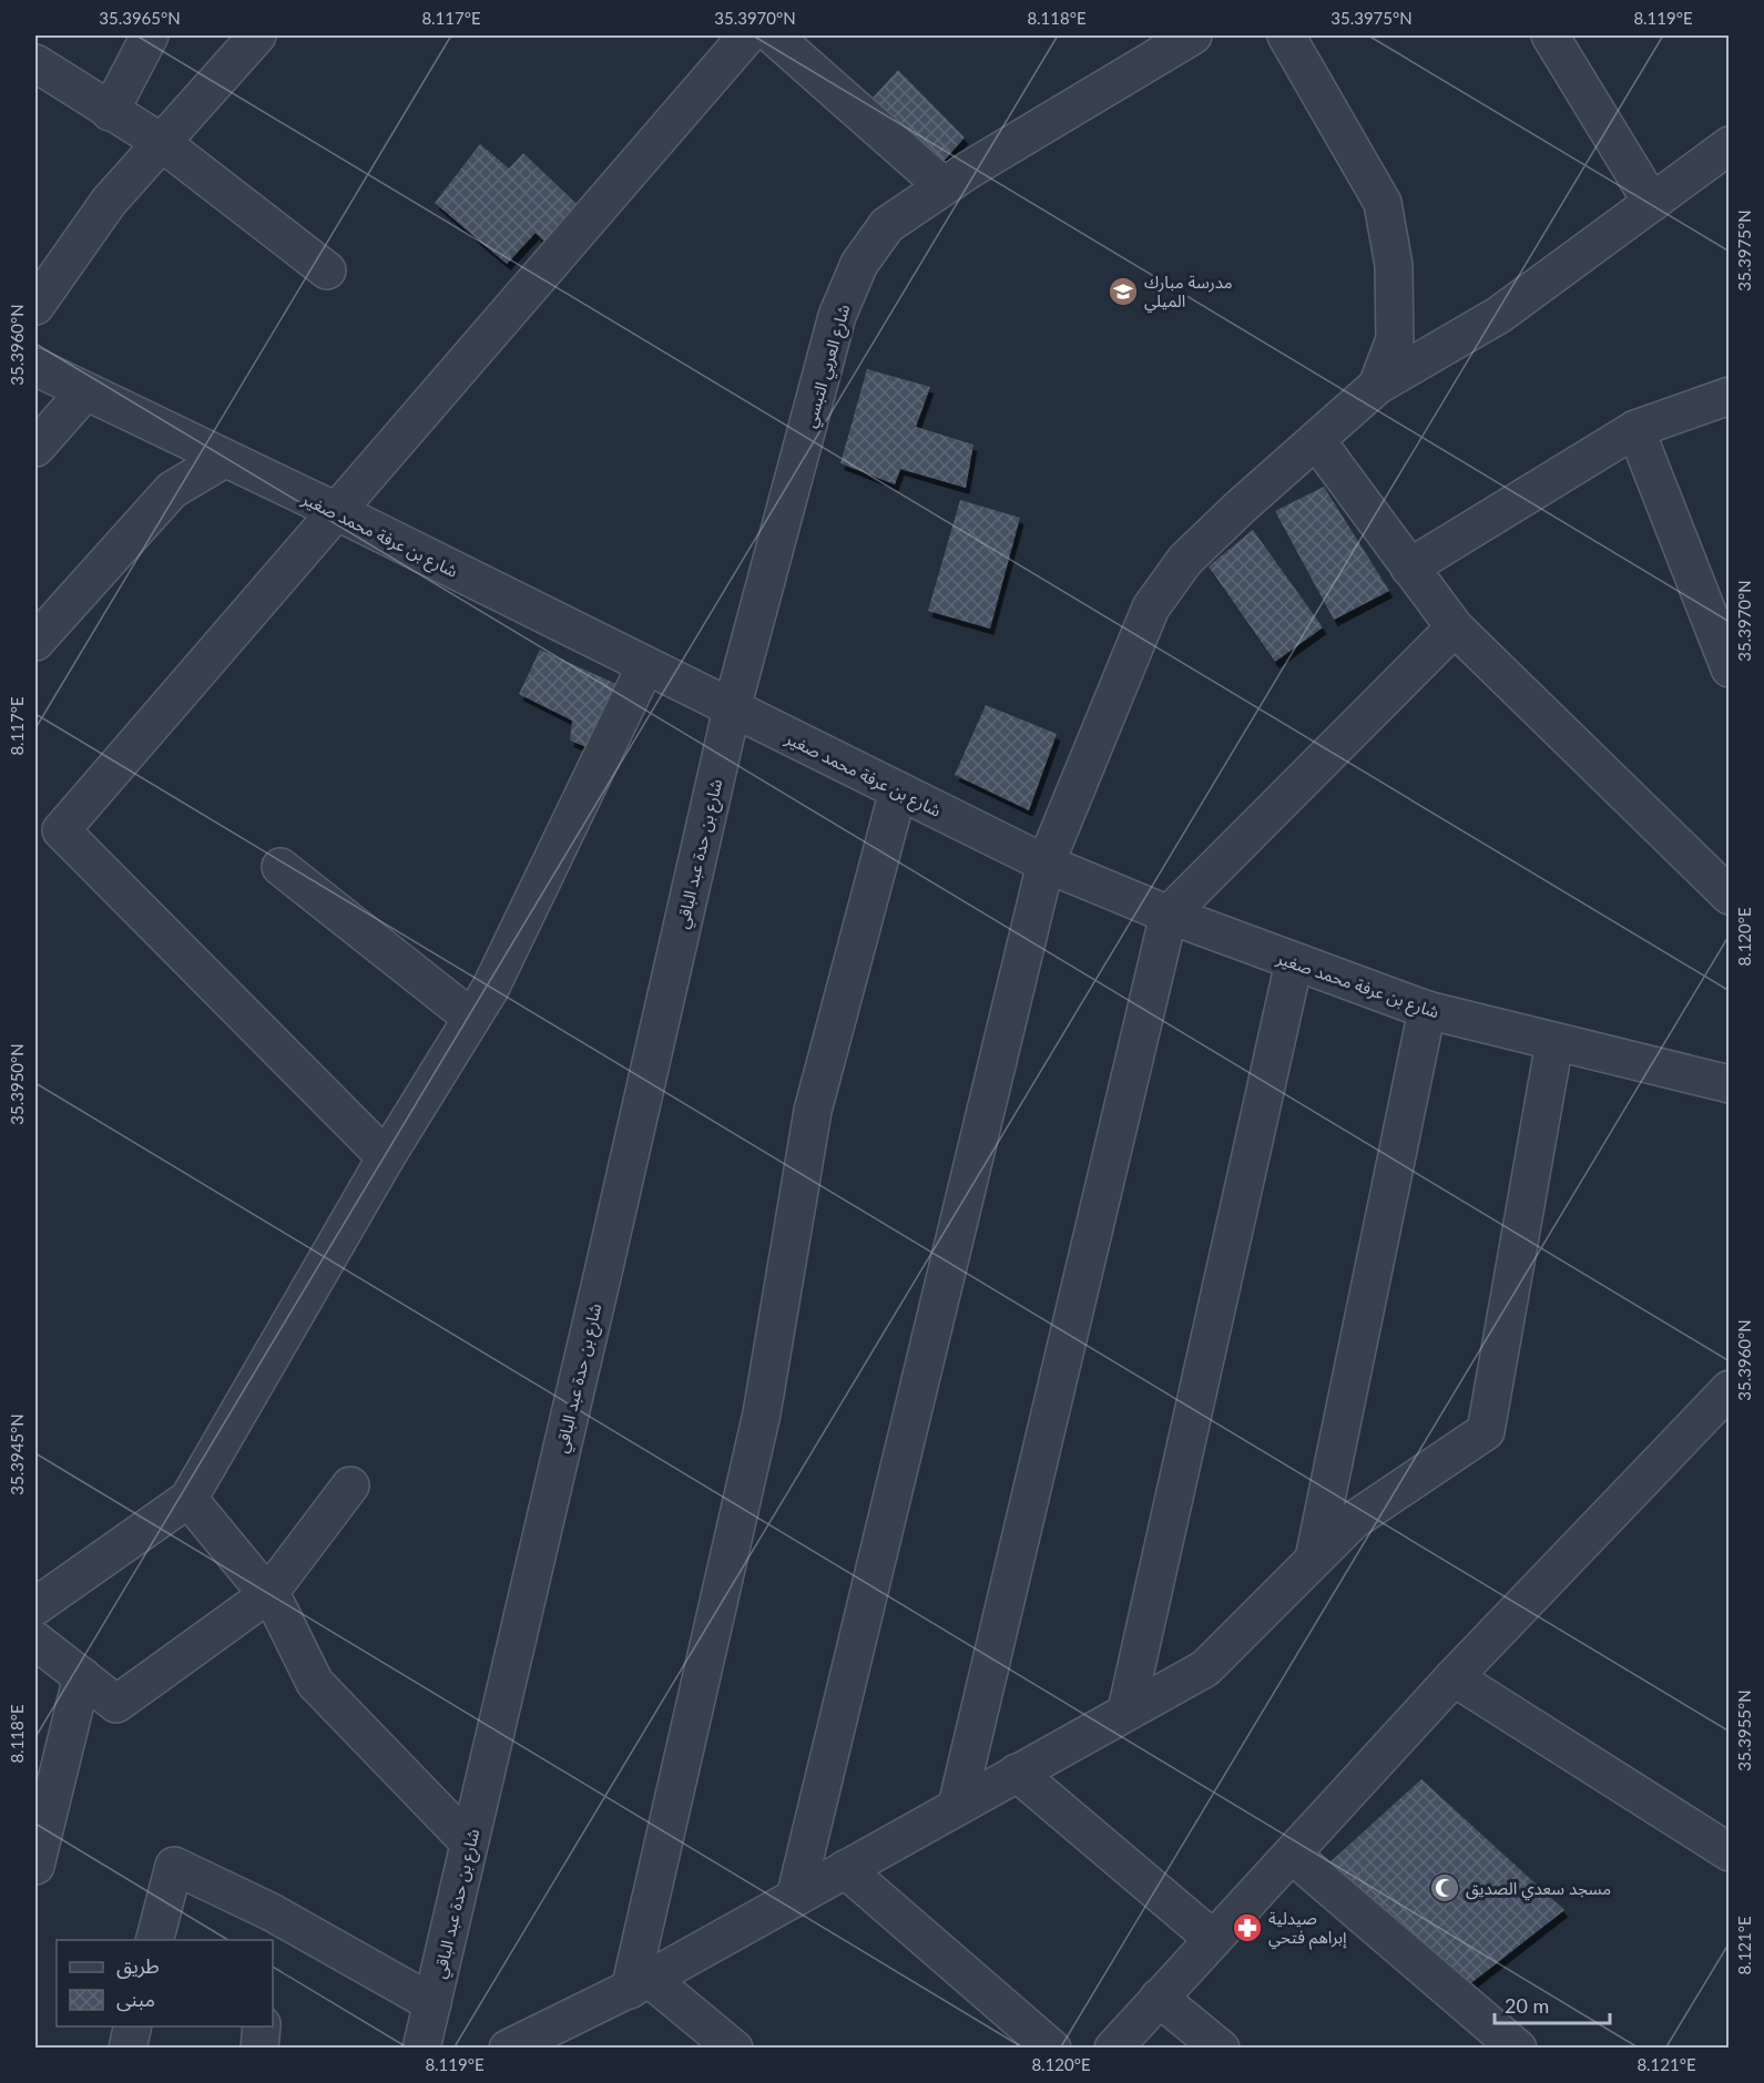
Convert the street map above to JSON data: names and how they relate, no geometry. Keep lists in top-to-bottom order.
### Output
{
  "streets": {
    "street": ["شارع العربي التبسي", "شارع بن عرفة محمد صغير", "شارع بن حدة عبد الباقي"]
  },
  "crossings": [
    ["شارع العربي التبسي", "شارع بن عرفة محمد صغير"],
    ["شارع العربي التبسي", "شارع بن حدة عبد الباقي"],
    ["شارع بن عرفة محمد صغير", "شارع بن حدة عبد الباقي"]
  ],
  "places": {
    "school or university": ["مدرسة مبارك الميلي"],
    "mosque": ["مسجد سعدي الصديق"],
    "pharmacy": ["صيدلية إبراهم فتحي"]
  },
  "legend": ["طريق", "مبنى"],
  "scale_bar": "20 m",
  "coordinates": [
    "35.3965°N",
    "8.117°E",
    "35.3970°N",
    "8.118°E",
    "35.3975°N",
    "8.119°E",
    "35.3960°N",
    "8.120°E",
    "35.3950°N",
    "35.3945°N",
    "35.3955°N",
    "8.121°E"
  ]
}
